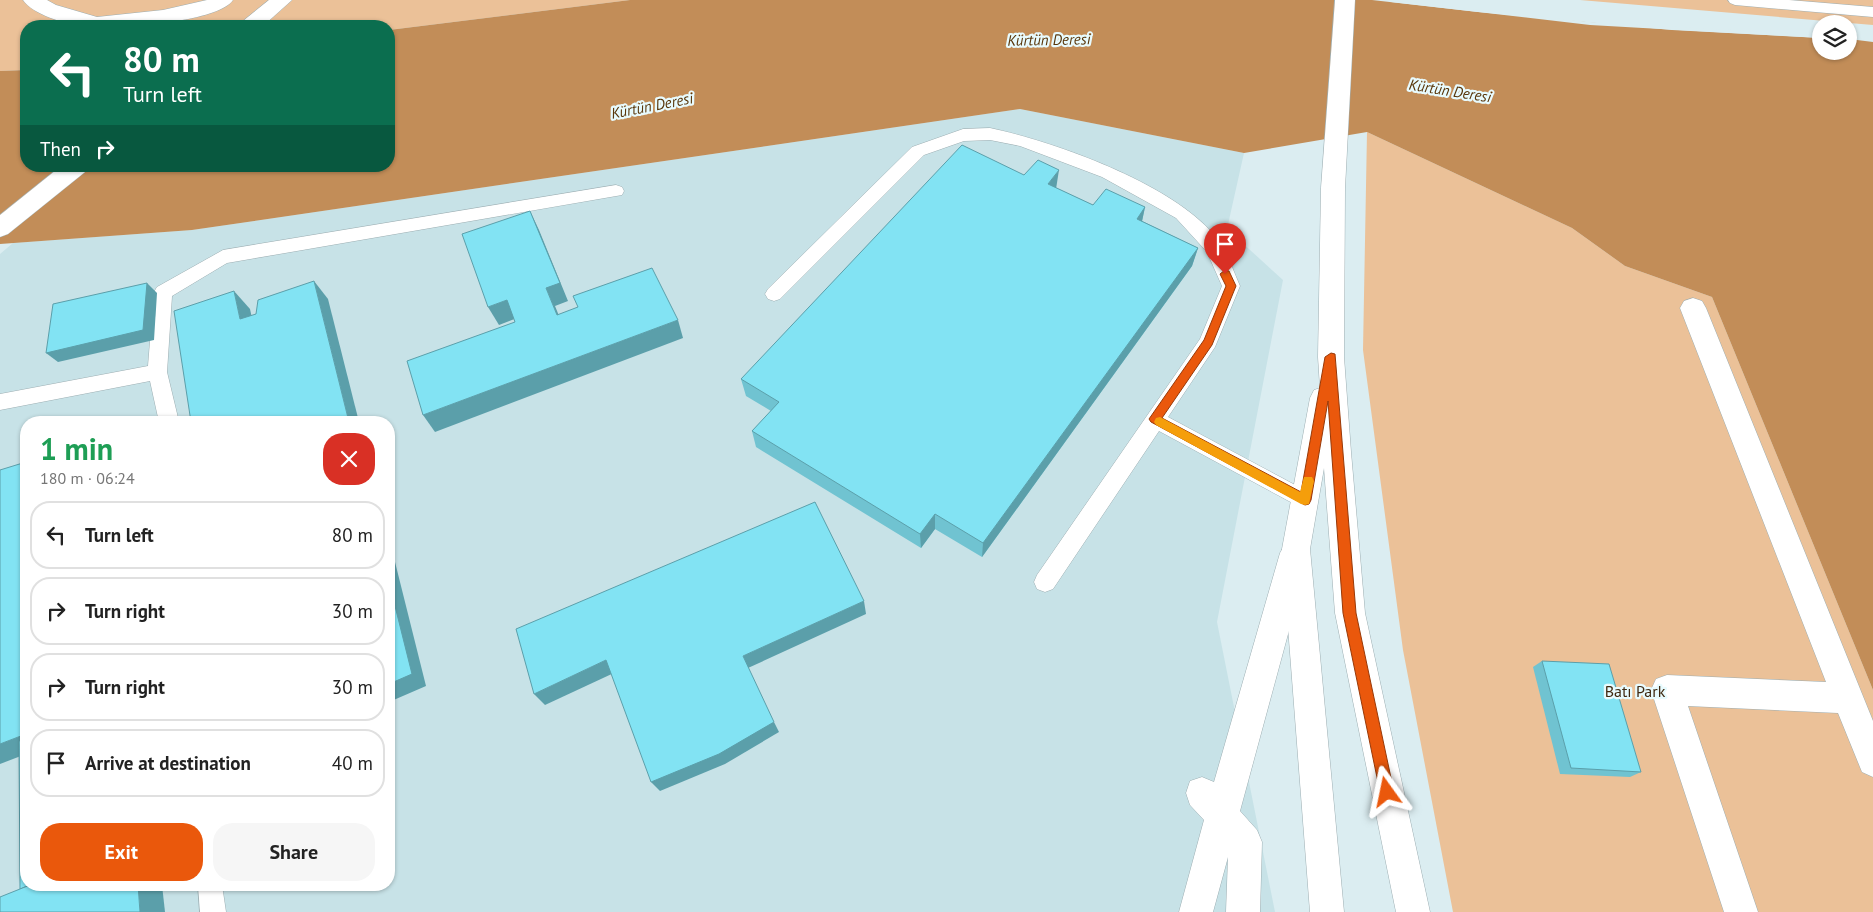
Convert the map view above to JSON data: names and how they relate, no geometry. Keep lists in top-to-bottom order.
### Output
{
  "water": ["Kürtün Deresi"],
  "parks": ["Batı Park"],
  "page": {
    "turn": ["80 m", "Turn left"],
    "then": "Then",
    "heading": ["1 min", "180 m · 06:24"],
    "list": [
      {
        "name": "Turn left",
        "value": "80 m"
      },
      {
        "name": "Turn right",
        "value": "30 m"
      },
      {
        "name": "Turn right",
        "value": "30 m"
      },
      {
        "name": "Arrive at destination",
        "value": "40 m"
      }
    ],
    "buttons": ["Exit", "Share"]
  }
}
